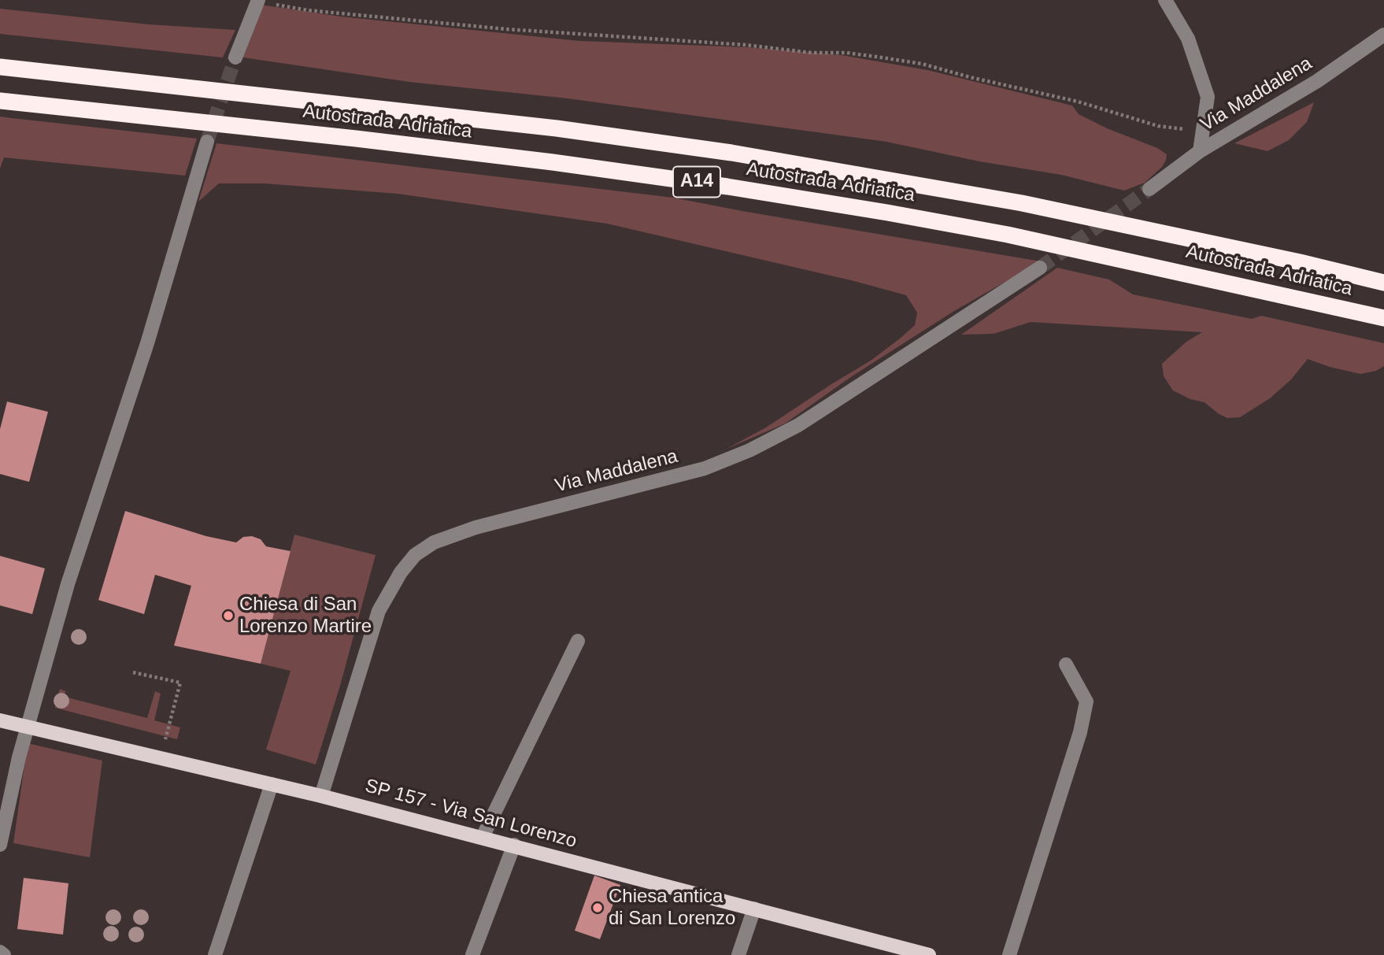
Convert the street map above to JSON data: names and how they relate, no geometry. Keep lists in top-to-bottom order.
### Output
{
  "streets": {
    "highway": ["Autostrada Adriatica", "A14"],
    "main road": ["SP 157 - Via San Lorenzo"],
    "street": ["Via Maddalena"]
  },
  "crossings": [
    ["Via Maddalena", "SP 157 - Via San Lorenzo"]
  ],
  "places": ["Chiesa di San Lorenzo Martire", "Chiesa antica di San Lorenzo"]
}
